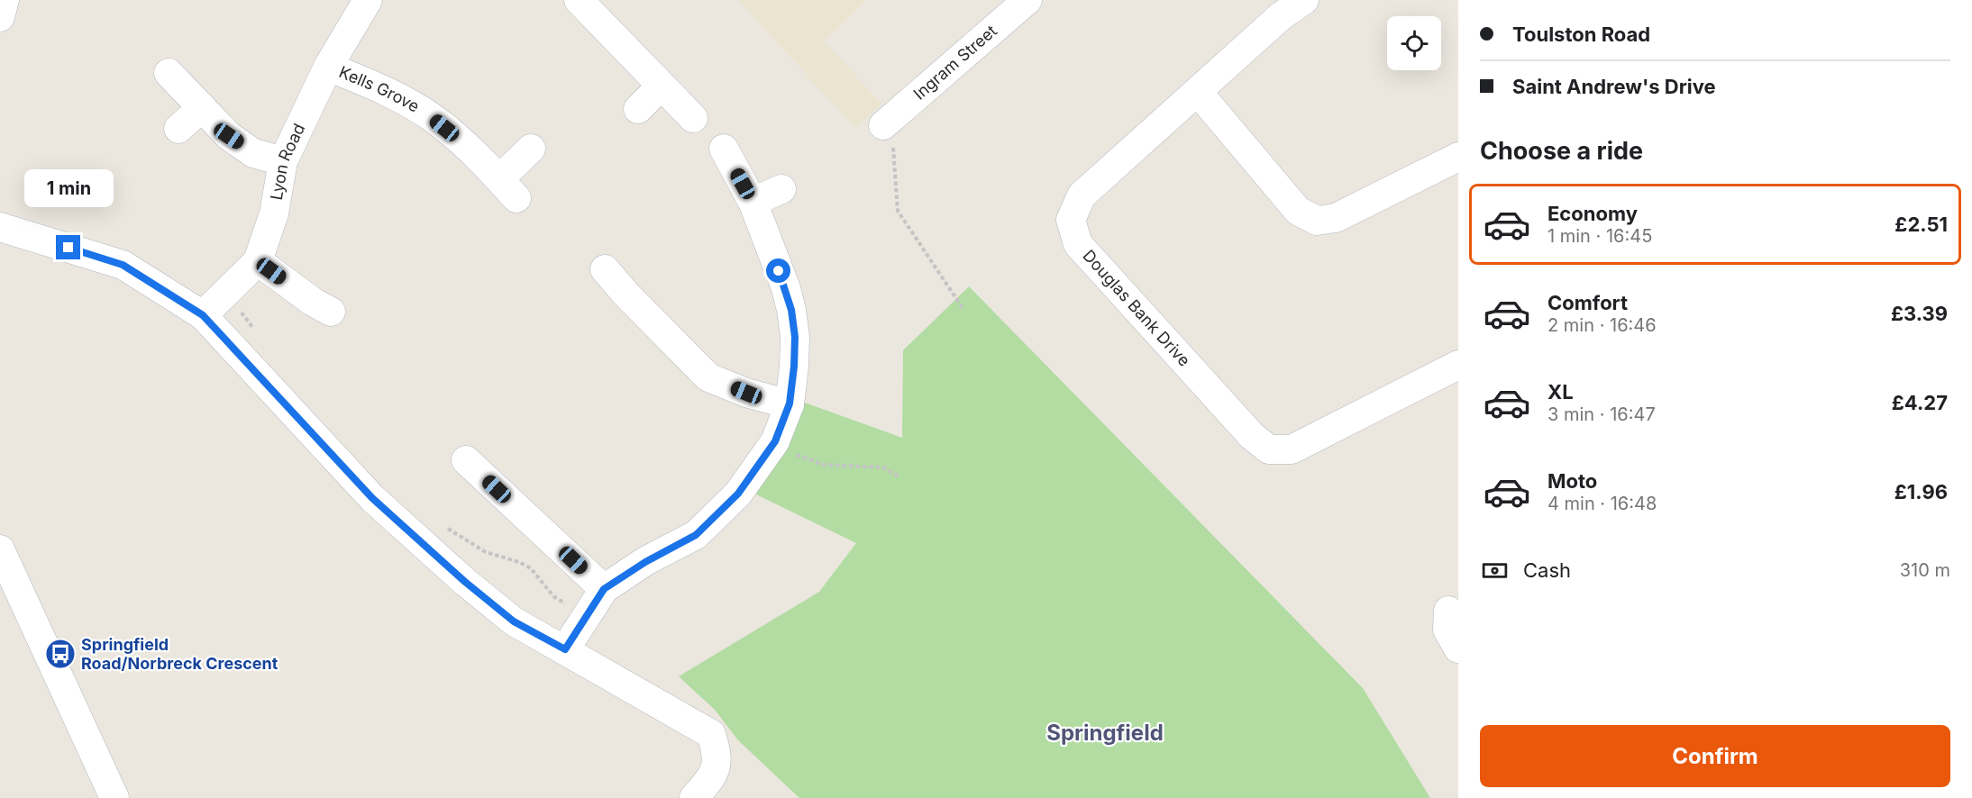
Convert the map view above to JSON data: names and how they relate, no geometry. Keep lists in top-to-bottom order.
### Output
{
  "streets": {
    "street": [
      "Ingram Street",
      "Kells Grove",
      "Lyon Road",
      "Douglas Bank Drive"
    ]
  },
  "crossings": [
    ["Kells Grove", "Lyon Road"]
  ],
  "districts": ["Springfield"],
  "places": {
    "bus stop": ["Springfield Road/Norbreck Crescent"]
  },
  "page": {
    "banner": ["Toulston Road", "Saint Andrew's Drive"],
    "heading": "Choose a ride",
    "bubble": "1 min",
    "list": [
      {
        "name": "Economy",
        "note": "1 min · 16:45",
        "value": "£2.51"
      },
      {
        "name": "Comfort",
        "note": "2 min · 16:46",
        "value": "£3.39"
      },
      {
        "name": "XL",
        "note": "3 min · 16:47",
        "value": "£4.27"
      },
      {
        "name": "Moto",
        "note": "4 min · 16:48",
        "value": "£1.96"
      }
    ],
    "pay": ["Cash", "310 m"],
    "buttons": "Confirm"
  }
}
